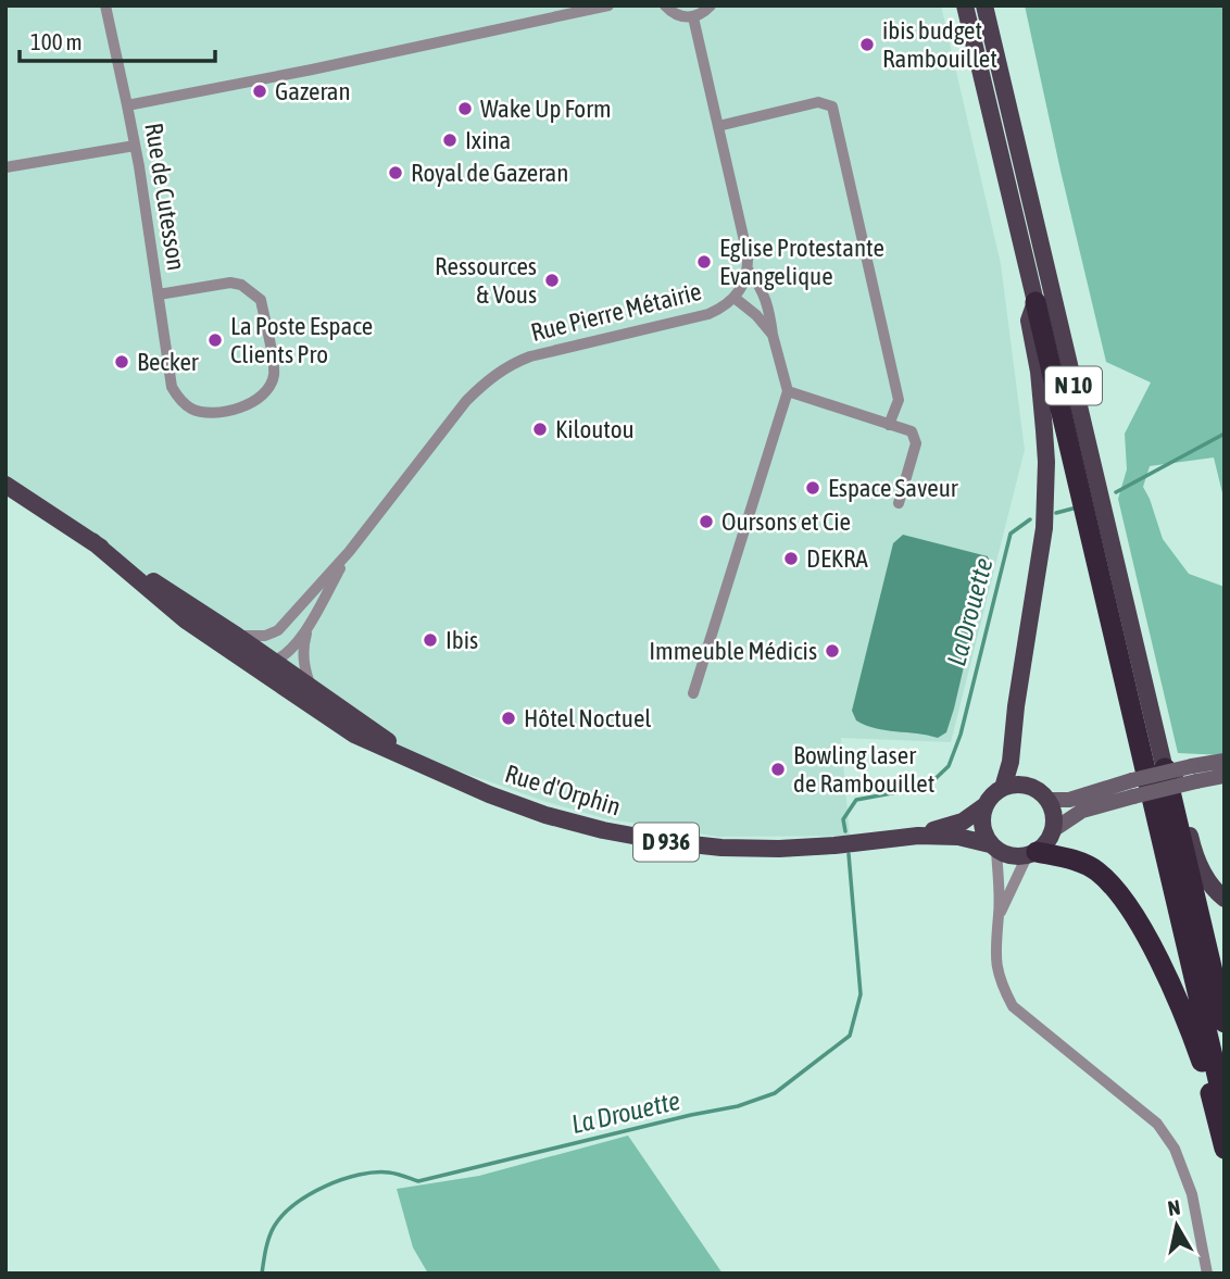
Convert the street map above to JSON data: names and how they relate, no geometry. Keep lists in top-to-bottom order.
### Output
{
  "streets": {
    "highway": ["N 10"],
    "main road": ["Rue d'Orphin", "D 936"],
    "street": ["Rue de Cutesson", "Rue Pierre Métairie"]
  },
  "crossings": [
    ["Rue Pierre Métairie", "Rue d'Orphin"]
  ],
  "water": ["La Drouette"],
  "places": [
    "ibis budget Rambouillet",
    "Gazeran",
    "Wake Up Form",
    "Ixina",
    "Royal de Gazeran",
    "Eglise Protestante Evangelique",
    "Ressources & Vous",
    "La Poste Espace Clients Pro",
    "Becker",
    "Kiloutou",
    "Espace Saveur",
    "Oursons et Cie",
    "DEKRA",
    "Ibis",
    "Immeuble Médicis",
    "Hôtel Noctuel",
    "Bowling laser de Rambouillet"
  ],
  "scale_bar": "100 m",
  "north": "top"
}
